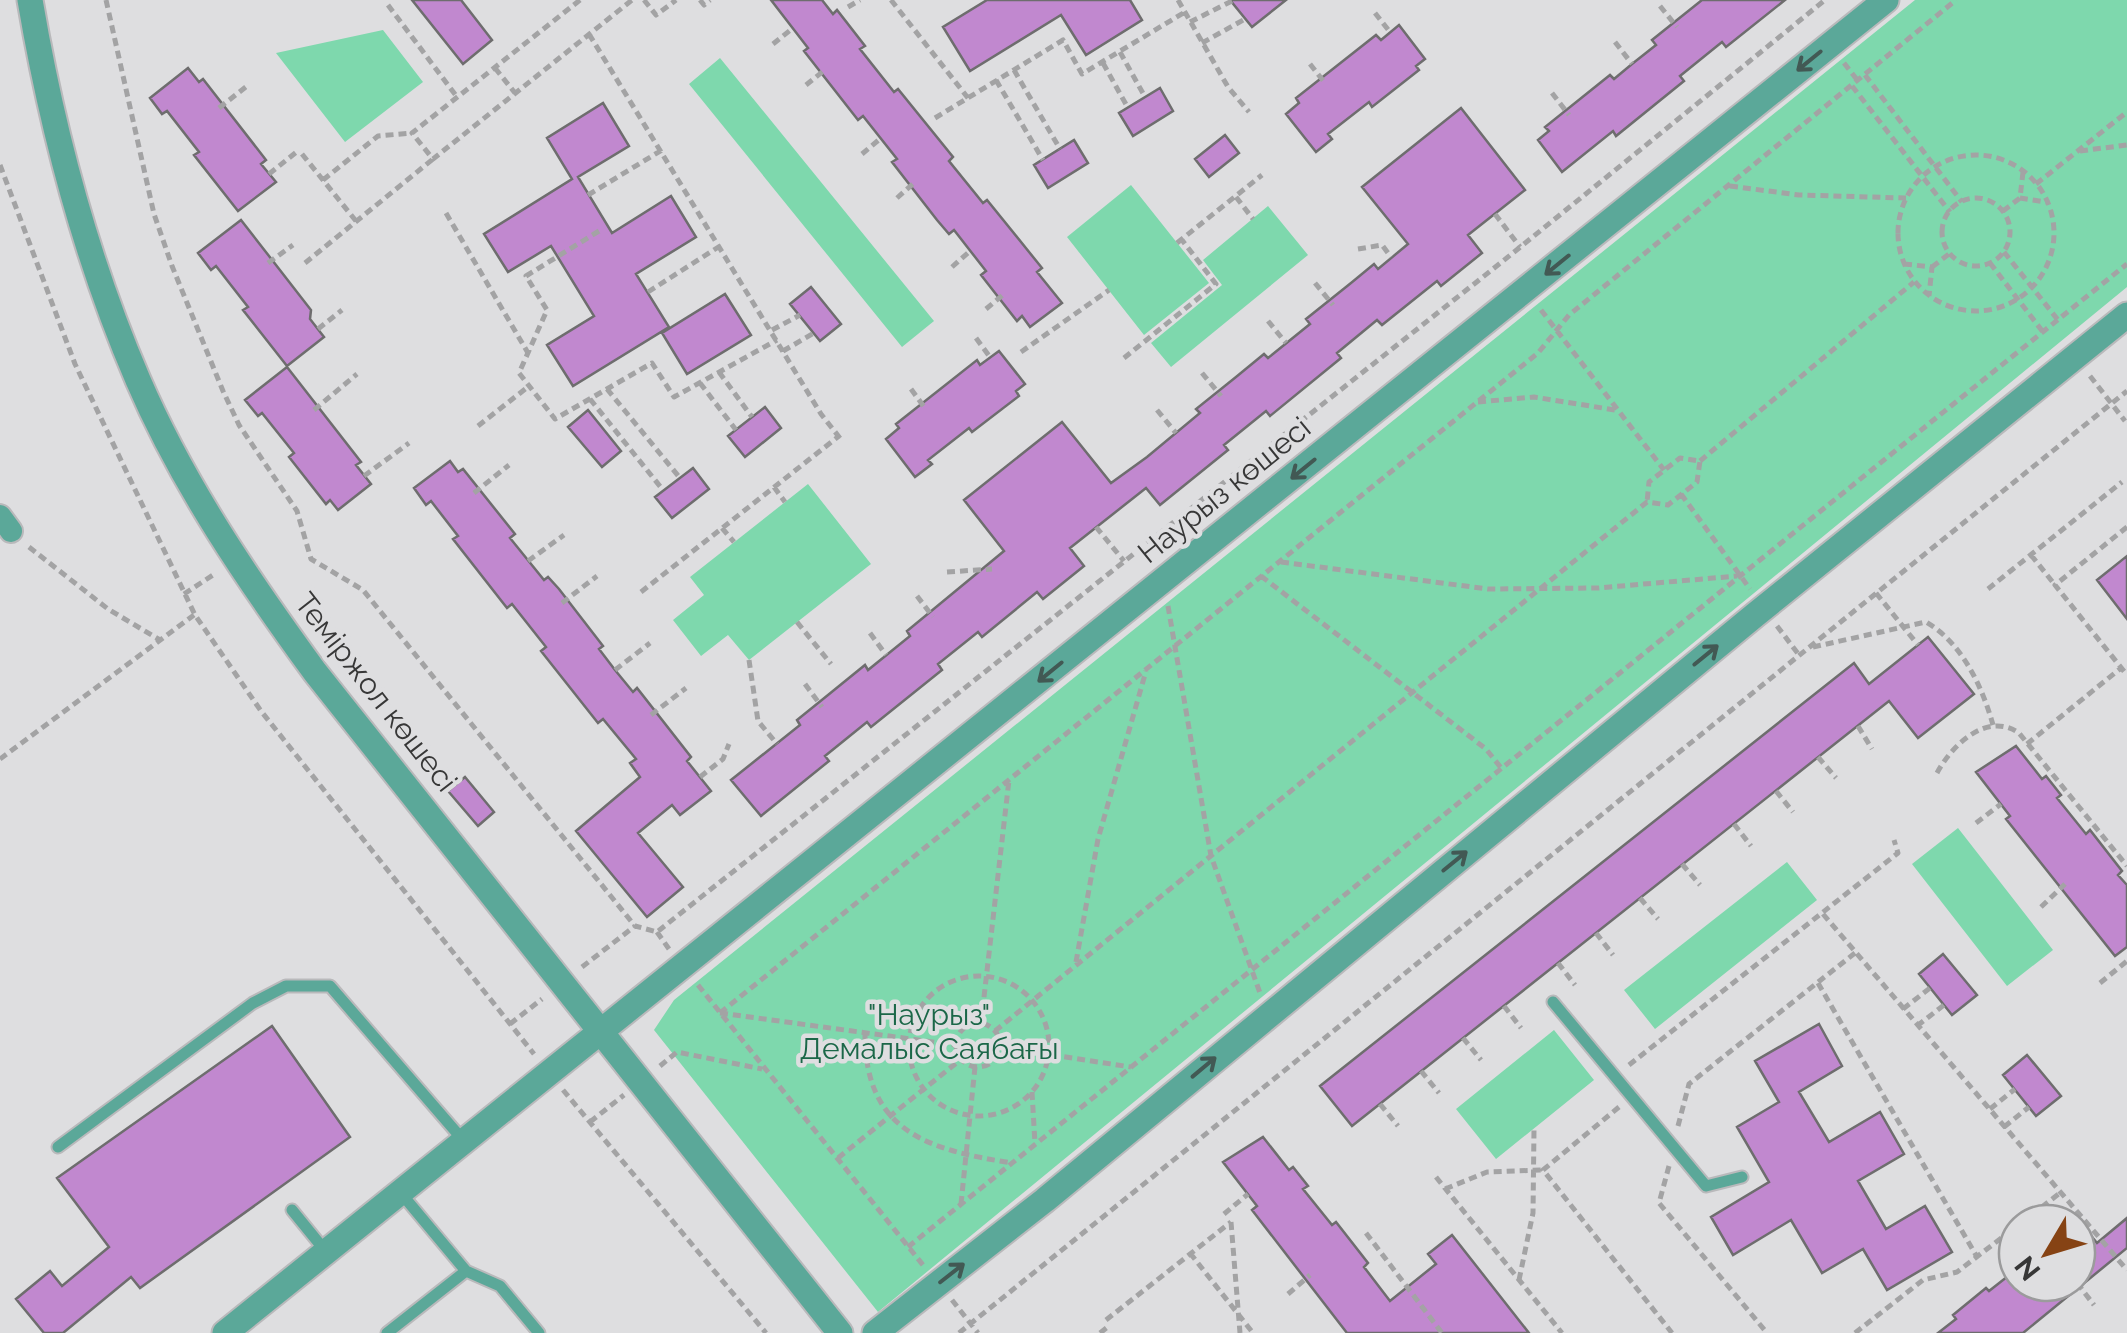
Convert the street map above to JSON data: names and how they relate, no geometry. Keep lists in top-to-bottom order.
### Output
{
  "streets": {
    "street": ["Наурыз көшесі", "Теміржол көшесі"]
  },
  "crossings": [
    ["Наурыз көшесі", "Теміржол көшесі"]
  ],
  "one_way": ["Наурыз көшесі"],
  "parks": ["\"Наурыз\" Демалыс Саябағы"],
  "north": "bottom left"
}
